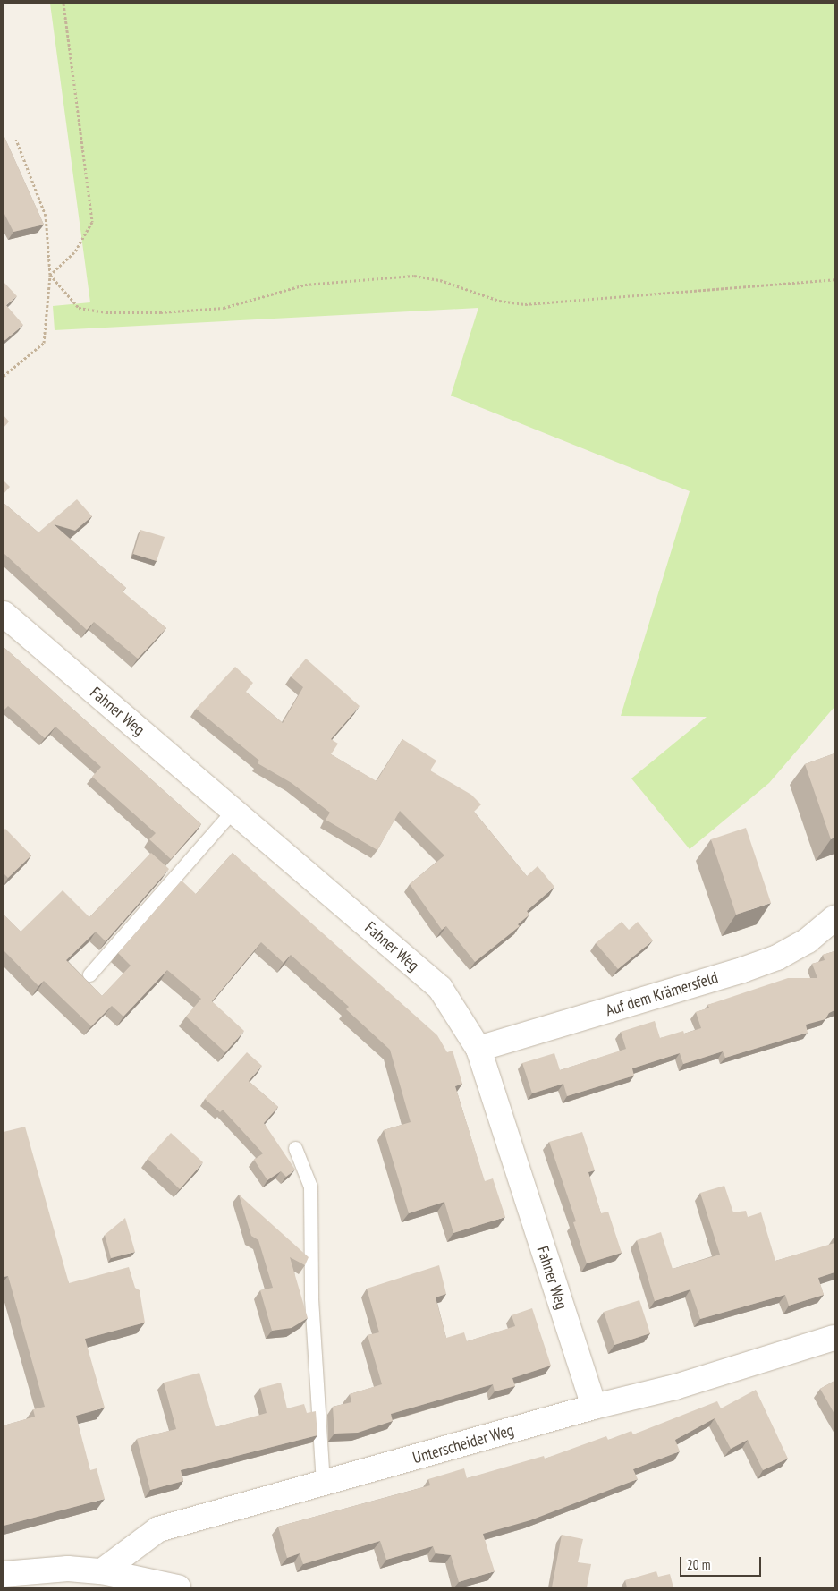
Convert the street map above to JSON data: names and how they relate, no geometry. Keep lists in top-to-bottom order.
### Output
{
  "streets": {
    "street": ["Fahner Weg", "Auf dem Krämersfeld", "Unterscheider Weg"]
  },
  "crossings": [
    ["Fahner Weg", "Auf dem Krämersfeld"],
    ["Fahner Weg", "Unterscheider Weg"]
  ],
  "scale_bar": "20 m"
}
